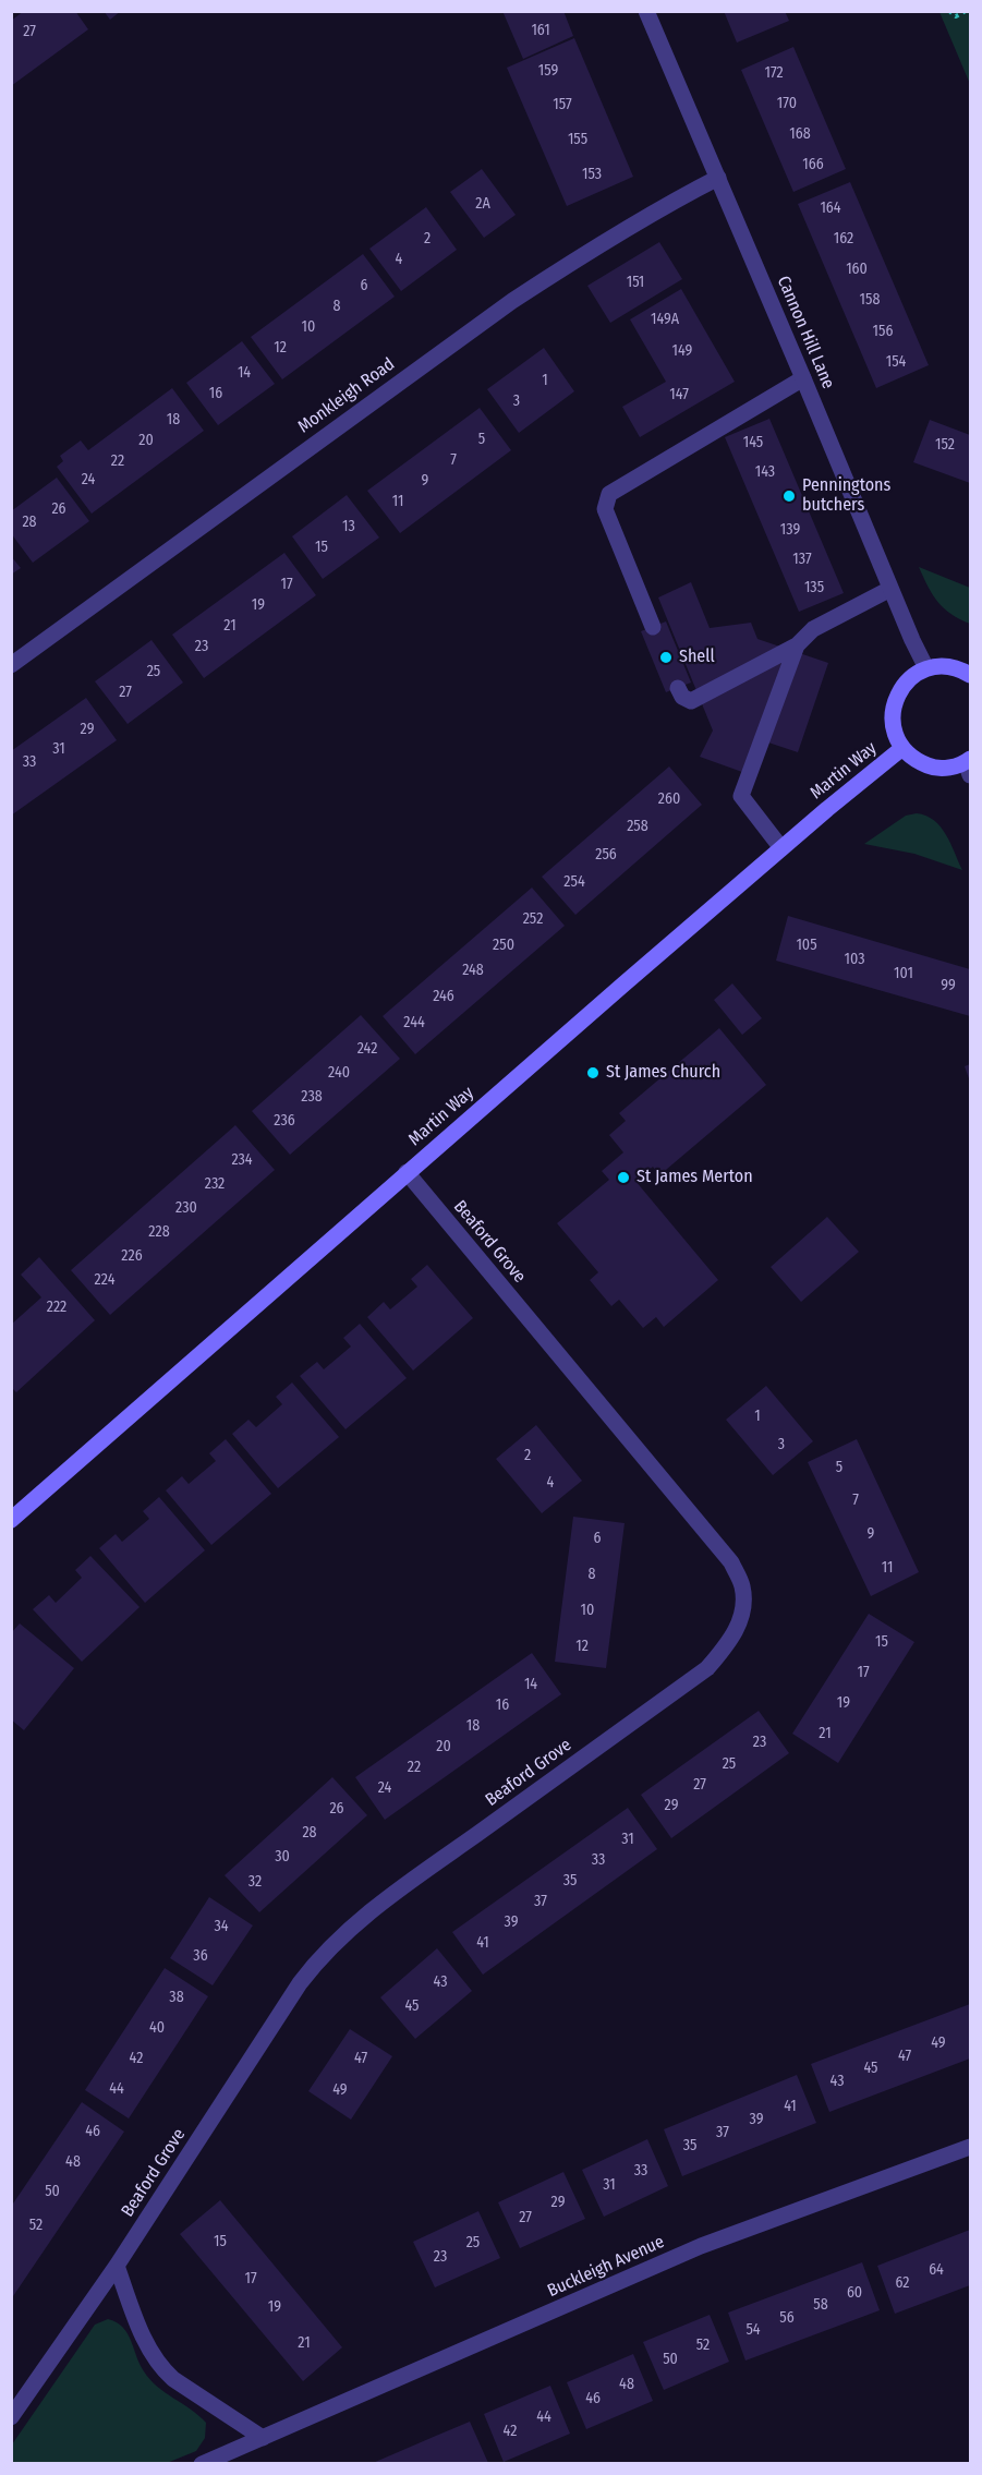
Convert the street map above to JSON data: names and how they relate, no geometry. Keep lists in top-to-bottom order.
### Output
{
  "streets": {
    "main road": ["Martin Way"],
    "street": [
      "Cannon Hill Lane",
      "Monkleigh Road",
      "Beaford Grove",
      "Buckleigh Avenue"
    ]
  },
  "crossings": [
    ["Cannon Hill Lane", "Monkleigh Road"],
    ["Martin Way", "Beaford Grove"]
  ],
  "places": [
    "Penningtons butchers",
    "Shell",
    "St James Church",
    "St James Merton"
  ],
  "house_numbers": [
    "161",
    "27",
    "159",
    "172",
    "170",
    "157",
    "168",
    "155",
    "166",
    "153",
    "2A",
    "164",
    "2",
    "162",
    "4",
    "160",
    "151",
    "6",
    "158",
    "8",
    "149A",
    "10",
    "156",
    "12",
    "149",
    "154",
    "14",
    "1",
    "16",
    "147",
    "3",
    "18",
    "5",
    "20",
    "145",
    "152",
    "7",
    "22",
    "143",
    "24",
    "9",
    "11",
    "26",
    "28",
    "13",
    "139",
    "15",
    "137",
    "17",
    "135",
    "19",
    "21",
    "23",
    "25",
    "27",
    "29",
    "31",
    "33",
    "260",
    "258",
    "256",
    "254",
    "252",
    "250",
    "105",
    "103",
    "248",
    "101",
    "99",
    "246",
    "244",
    "242",
    "240",
    "238",
    "236",
    "234",
    "232",
    "230",
    "228",
    "226",
    "224",
    "222",
    "1",
    "3",
    "2",
    "5",
    "4",
    "7",
    "9",
    "6",
    "11",
    "8",
    "10",
    "15",
    "12",
    "17",
    "14",
    "19",
    "16",
    "18",
    "21",
    "23",
    "20",
    "25",
    "22",
    "27",
    "24",
    "29",
    "26",
    "28",
    "31",
    "30",
    "33",
    "35",
    "32",
    "37",
    "39",
    "34",
    "41",
    "36",
    "43",
    "38",
    "45",
    "40",
    "49",
    "47",
    "42",
    "47",
    "45",
    "43",
    "44",
    "49",
    "41",
    "39",
    "46",
    "37",
    "35",
    "48",
    "33",
    "31",
    "50",
    "29",
    "27",
    "52",
    "15",
    "25",
    "23",
    "64",
    "17",
    "62",
    "60",
    "58",
    "19",
    "56",
    "54",
    "21",
    "52",
    "50",
    "48",
    "46",
    "44",
    "42"
  ]
}
